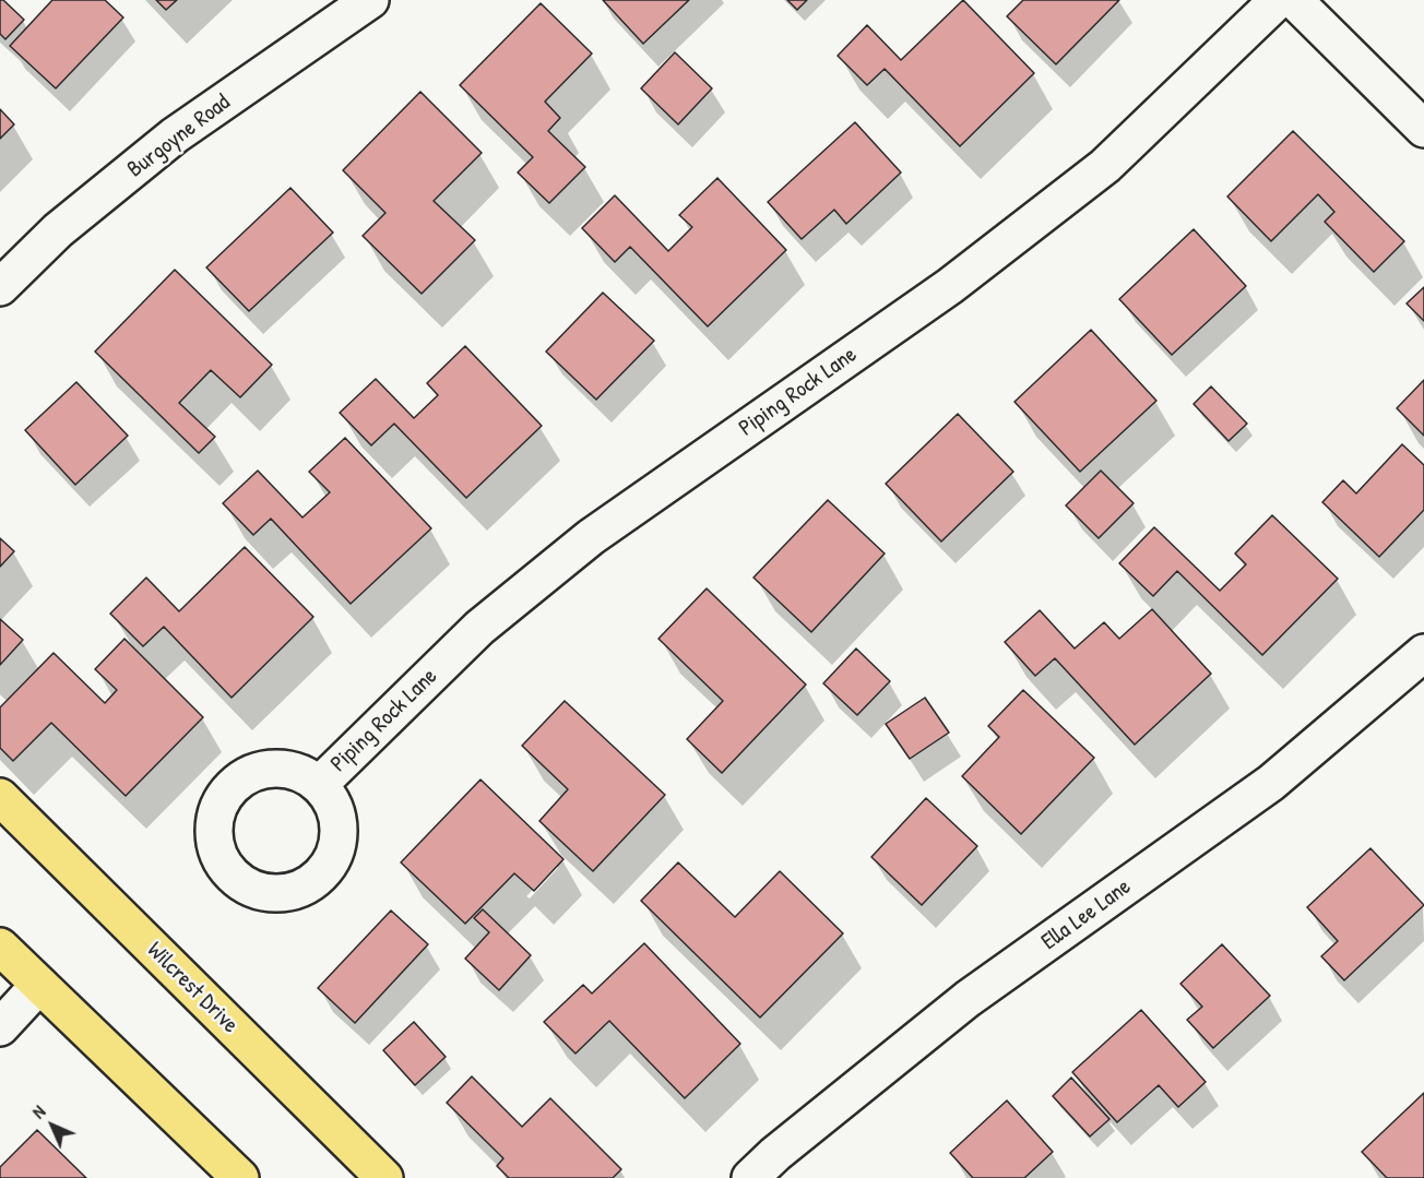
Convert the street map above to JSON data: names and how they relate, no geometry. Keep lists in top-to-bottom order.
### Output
{
  "streets": {
    "main road": ["Wilcrest Drive"],
    "street": ["Burgoyne Road", "Piping Rock Lane", "Ella Lee Lane"]
  },
  "north": "top left"
}
